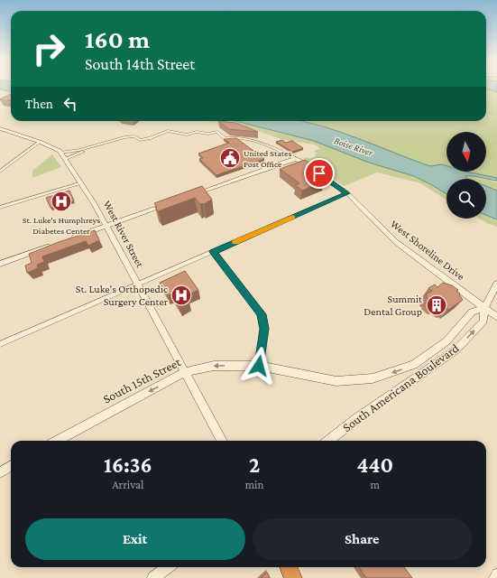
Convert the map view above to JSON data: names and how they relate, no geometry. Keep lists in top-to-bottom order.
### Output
{
  "streets": {
    "main road": [
      "West River Street",
      "West Shoreline Drive",
      "South 15th Street",
      "South Americana Boulevard"
    ]
  },
  "crossings": [
    ["West River Street", "South 15th Street"],
    ["West Shoreline Drive", "South Americana Boulevard"],
    ["South 15th Street", "South Americana Boulevard"]
  ],
  "one_way": ["South 15th Street", "South Americana Boulevard"],
  "water": ["Boise River"],
  "places": {
    "public building": ["United States Post Office"],
    "hospital": ["St. Luke's Humphreys Diabetes Center", "St. Luke's Orthopedic Surgery Center"],
    "building": ["Summit Dental Group"]
  },
  "north": "bottom",
  "page": {
    "turn": ["160 m", "South 14th Street"],
    "then": "Then",
    "eta": [
      "16:36",
      "Arrival",
      "2",
      "min",
      "440",
      "m"
    ],
    "buttons": ["Exit", "Share"]
  }
}
